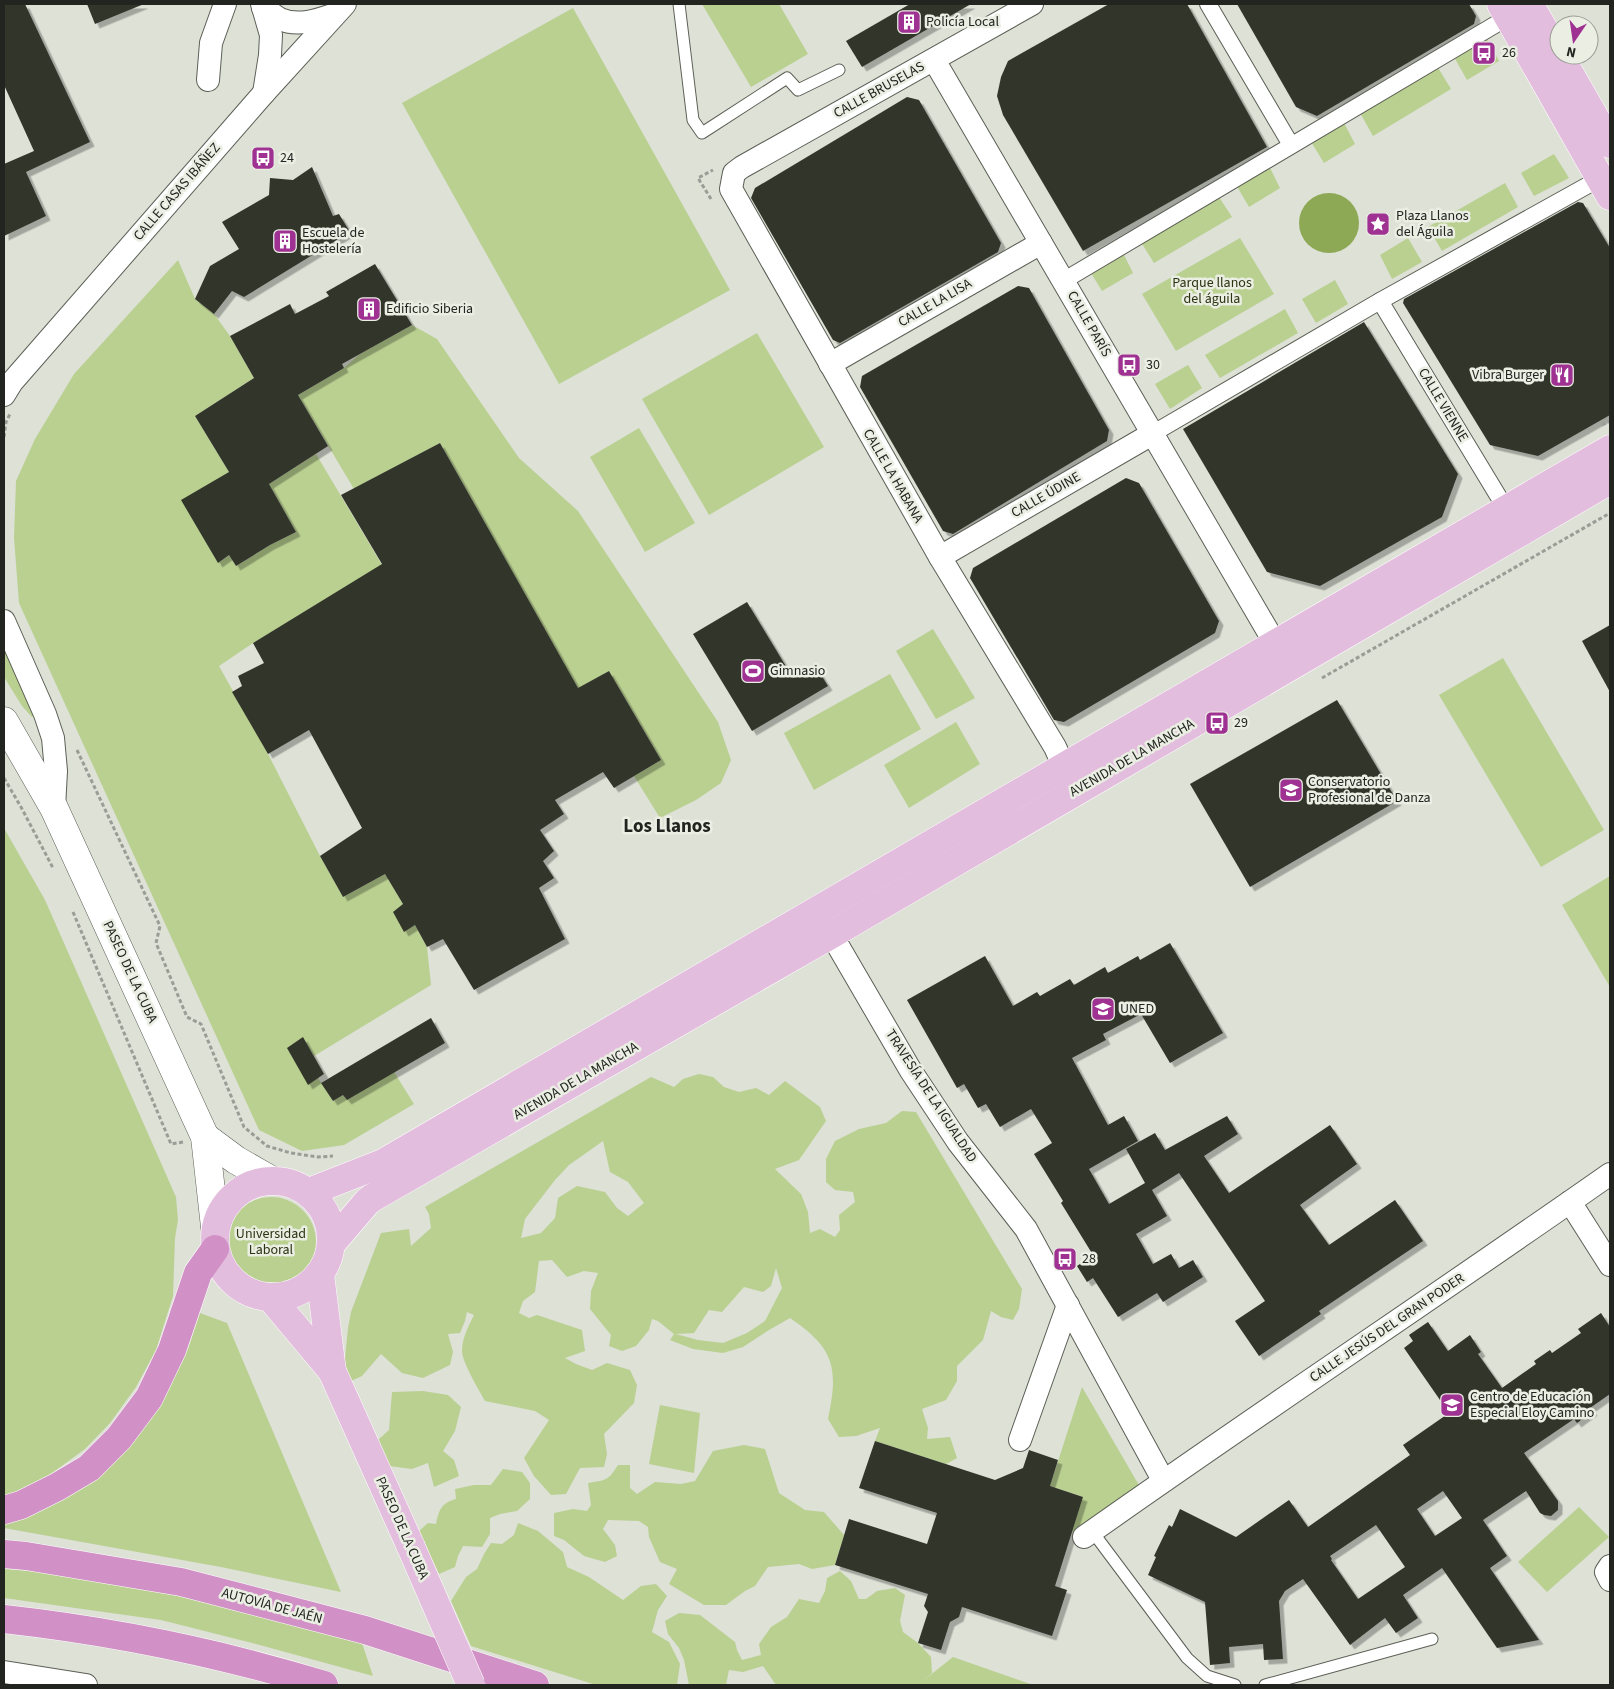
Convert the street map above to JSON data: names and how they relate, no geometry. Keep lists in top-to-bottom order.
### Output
{
  "streets": {
    "highway": ["AUTOVÍA DE JAÉN"],
    "main road": ["AVENIDA DE LA MANCHA", "PASEO DE LA CUBA"],
    "street": [
      "CALLE BRUSELAS",
      "CALLE CASAS IBÁÑEZ",
      "CALLE LA LISA",
      "CALLE PARÍS",
      "CALLE VIENNE",
      "CALLE LA HABANA",
      "CALLE ÚDINE",
      "TRAVESÍA DE LA IGUALDAD",
      "CALLE JESÚS DEL GRAN PODER"
    ]
  },
  "crossings": [
    ["CALLE BRUSELAS", "CALLE PARÍS"],
    ["CALLE BRUSELAS", "CALLE LA HABANA"],
    ["CALLE LA LISA", "CALLE PARÍS"],
    ["CALLE LA LISA", "CALLE LA HABANA"],
    ["CALLE PARÍS", "CALLE ÚDINE"],
    ["CALLE PARÍS", "AVENIDA DE LA MANCHA"],
    ["CALLE VIENNE", "AVENIDA DE LA MANCHA"],
    ["CALLE LA HABANA", "CALLE ÚDINE"],
    ["CALLE LA HABANA", "AVENIDA DE LA MANCHA"],
    ["AVENIDA DE LA MANCHA", "PASEO DE LA CUBA"],
    ["AVENIDA DE LA MANCHA", "TRAVESÍA DE LA IGUALDAD"],
    ["TRAVESÍA DE LA IGUALDAD", "CALLE JESÚS DEL GRAN PODER"]
  ],
  "districts": ["Los Llanos"],
  "parks": ["Parque llanos del águila", "Universidad Laboral"],
  "places": {
    "building": ["Policía Local", "Escuela de Hostelería", "Edificio Siberia"],
    "bus stop": [
      "26",
      "24",
      "30",
      "29",
      "28"
    ],
    "place": ["Plaza Llanos del Águila"],
    "restaurant": ["Vibra Burger"],
    "sports": ["Gimnasio"],
    "school or university": ["Conservatorio Profesional de Danza", "UNED", "Centro de Educación Especial Eloy Camino"]
  },
  "north": "bottom"
}
